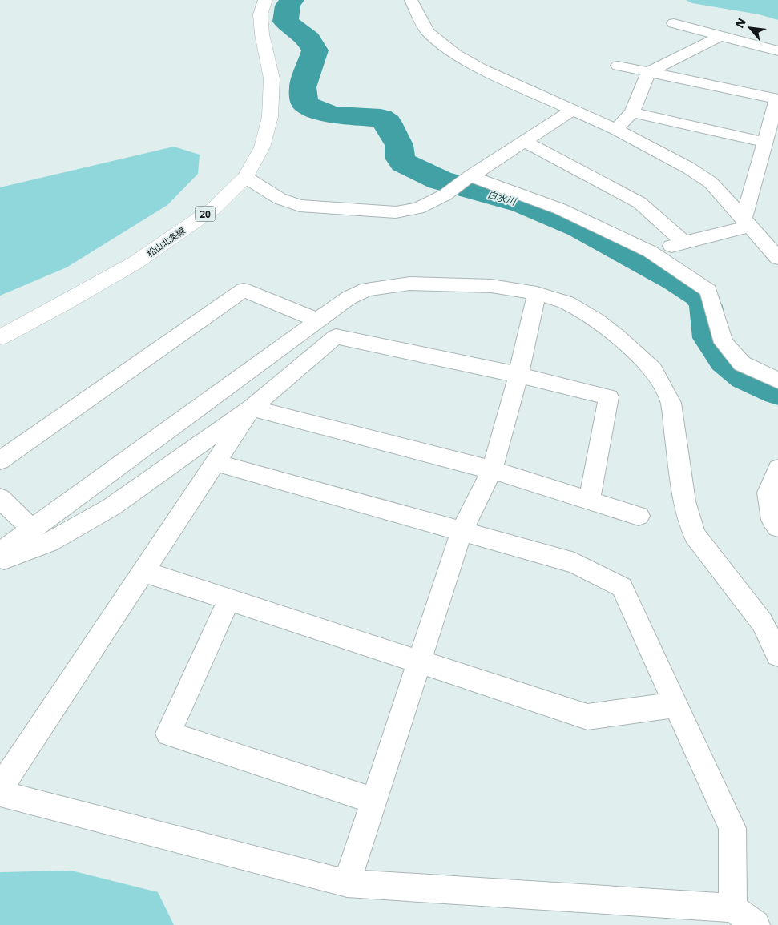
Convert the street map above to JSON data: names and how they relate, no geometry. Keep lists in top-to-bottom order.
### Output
{
  "streets": {
    "main road": ["20", "松山北条線"]
  },
  "water": ["白水川"],
  "north": "top left"
}
